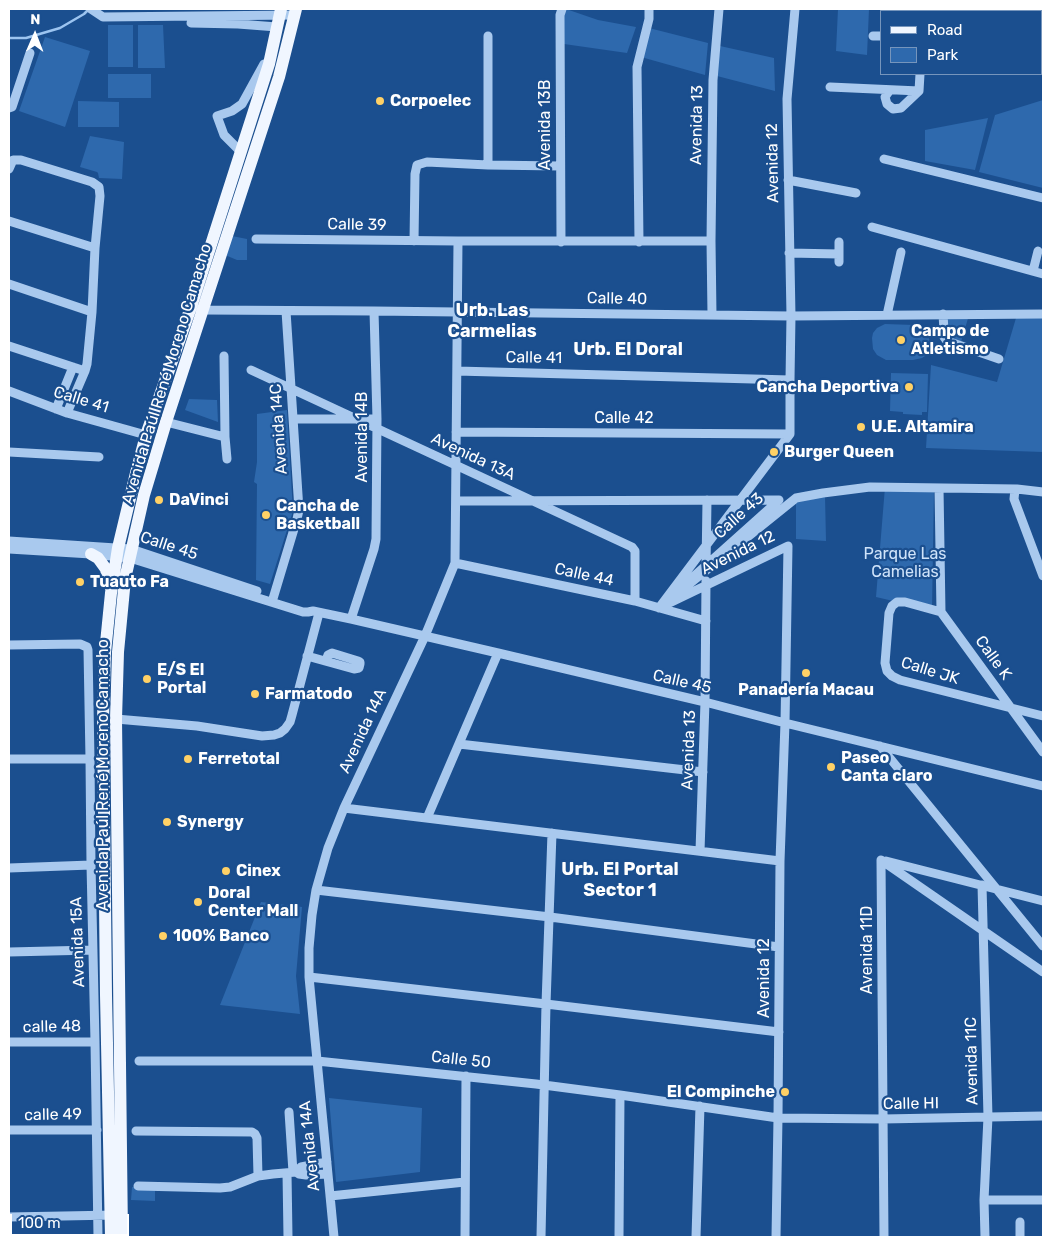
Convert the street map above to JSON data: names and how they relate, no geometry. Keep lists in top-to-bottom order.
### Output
{
  "streets": {
    "main road": ["Avenida Paúl René Moreno Camacho"],
    "street": [
      "Avenida 13B",
      "Avenida 13",
      "Avenida 12",
      "Calle 39",
      "Calle 40",
      "Calle 41",
      "Calle 42",
      "Avenida 14C",
      "Avenida 14B",
      "Avenida 13A",
      "Calle 43",
      "Calle 45",
      "Calle 44",
      "Calle K",
      "Calle JK",
      "Avenida 14A",
      "Avenida 15A",
      "Avenida 11D",
      "calle 48",
      "Calle 50",
      "Avenida 11C",
      "Calle HI",
      "calle 49"
    ]
  },
  "crossings": [
    ["Avenida 13B", "Calle 39"],
    ["Avenida 13", "Calle 39"],
    ["Avenida 13", "Calle 40"],
    ["Avenida 13", "Calle 43"],
    ["Avenida 13", "Calle 45"],
    ["Avenida 13", "Calle 44"],
    ["Avenida 12", "Calle 40"],
    ["Avenida 12", "Calle 41"],
    ["Avenida 12", "Calle 42"],
    ["Avenida 12", "Calle 43"],
    ["Avenida 12", "Calle 45"],
    ["Avenida 12", "Calle 44"],
    ["Avenida 12", "Calle 50"],
    ["Avenida 12", "Calle HI"],
    ["Calle 39", "Avenida 14A"],
    ["Calle 40", "Avenida Paúl René Moreno Camacho"],
    ["Calle 40", "Avenida 14C"],
    ["Calle 40", "Avenida 14B"],
    ["Calle 40", "Avenida 14A"],
    ["Calle 41", "Avenida Paúl René Moreno Camacho"],
    ["Calle 41", "Avenida 14A"],
    ["Avenida Paúl René Moreno Camacho", "Calle 45"],
    ["Calle 42", "Avenida 14A"],
    ["Avenida 14C", "Calle 45"],
    ["Avenida 14B", "Calle 45"],
    ["Avenida 13A", "Calle 44"],
    ["Calle 43", "Calle 44"],
    ["Calle 43", "Avenida 14A"],
    ["Calle 45", "Avenida 14A"],
    ["Calle 44", "Avenida 14A"],
    ["Calle K", "Calle JK"],
    ["Avenida 14A", "Calle 50"],
    ["Avenida 15A", "calle 48"],
    ["Avenida 15A", "calle 49"],
    ["Avenida 11D", "Calle HI"],
    ["Calle 50", "Calle HI"],
    ["Avenida 11C", "Calle HI"]
  ],
  "districts": ["Urb. Las Carmelias", "Urb. El Doral", "Urb. El Portal Sector 1"],
  "parks": ["Parque Las Camelias"],
  "places": [
    "Corpoelec",
    "Campo de Atletismo",
    "Cancha Deportiva",
    "U.E. Altamira",
    "Burger Queen",
    "DaVinci",
    "Cancha de Basketball",
    "Tuauto Fa",
    "Panadería Macau",
    "E/S El Portal",
    "Farmatodo",
    "Ferretotal",
    "Paseo Canta claro",
    "Synergy",
    "Cinex",
    "Doral Center Mall",
    "100% Banco",
    "El Compinche"
  ],
  "legend": ["Road", "Park"],
  "scale_bar": "100 m",
  "north": "top"
}
